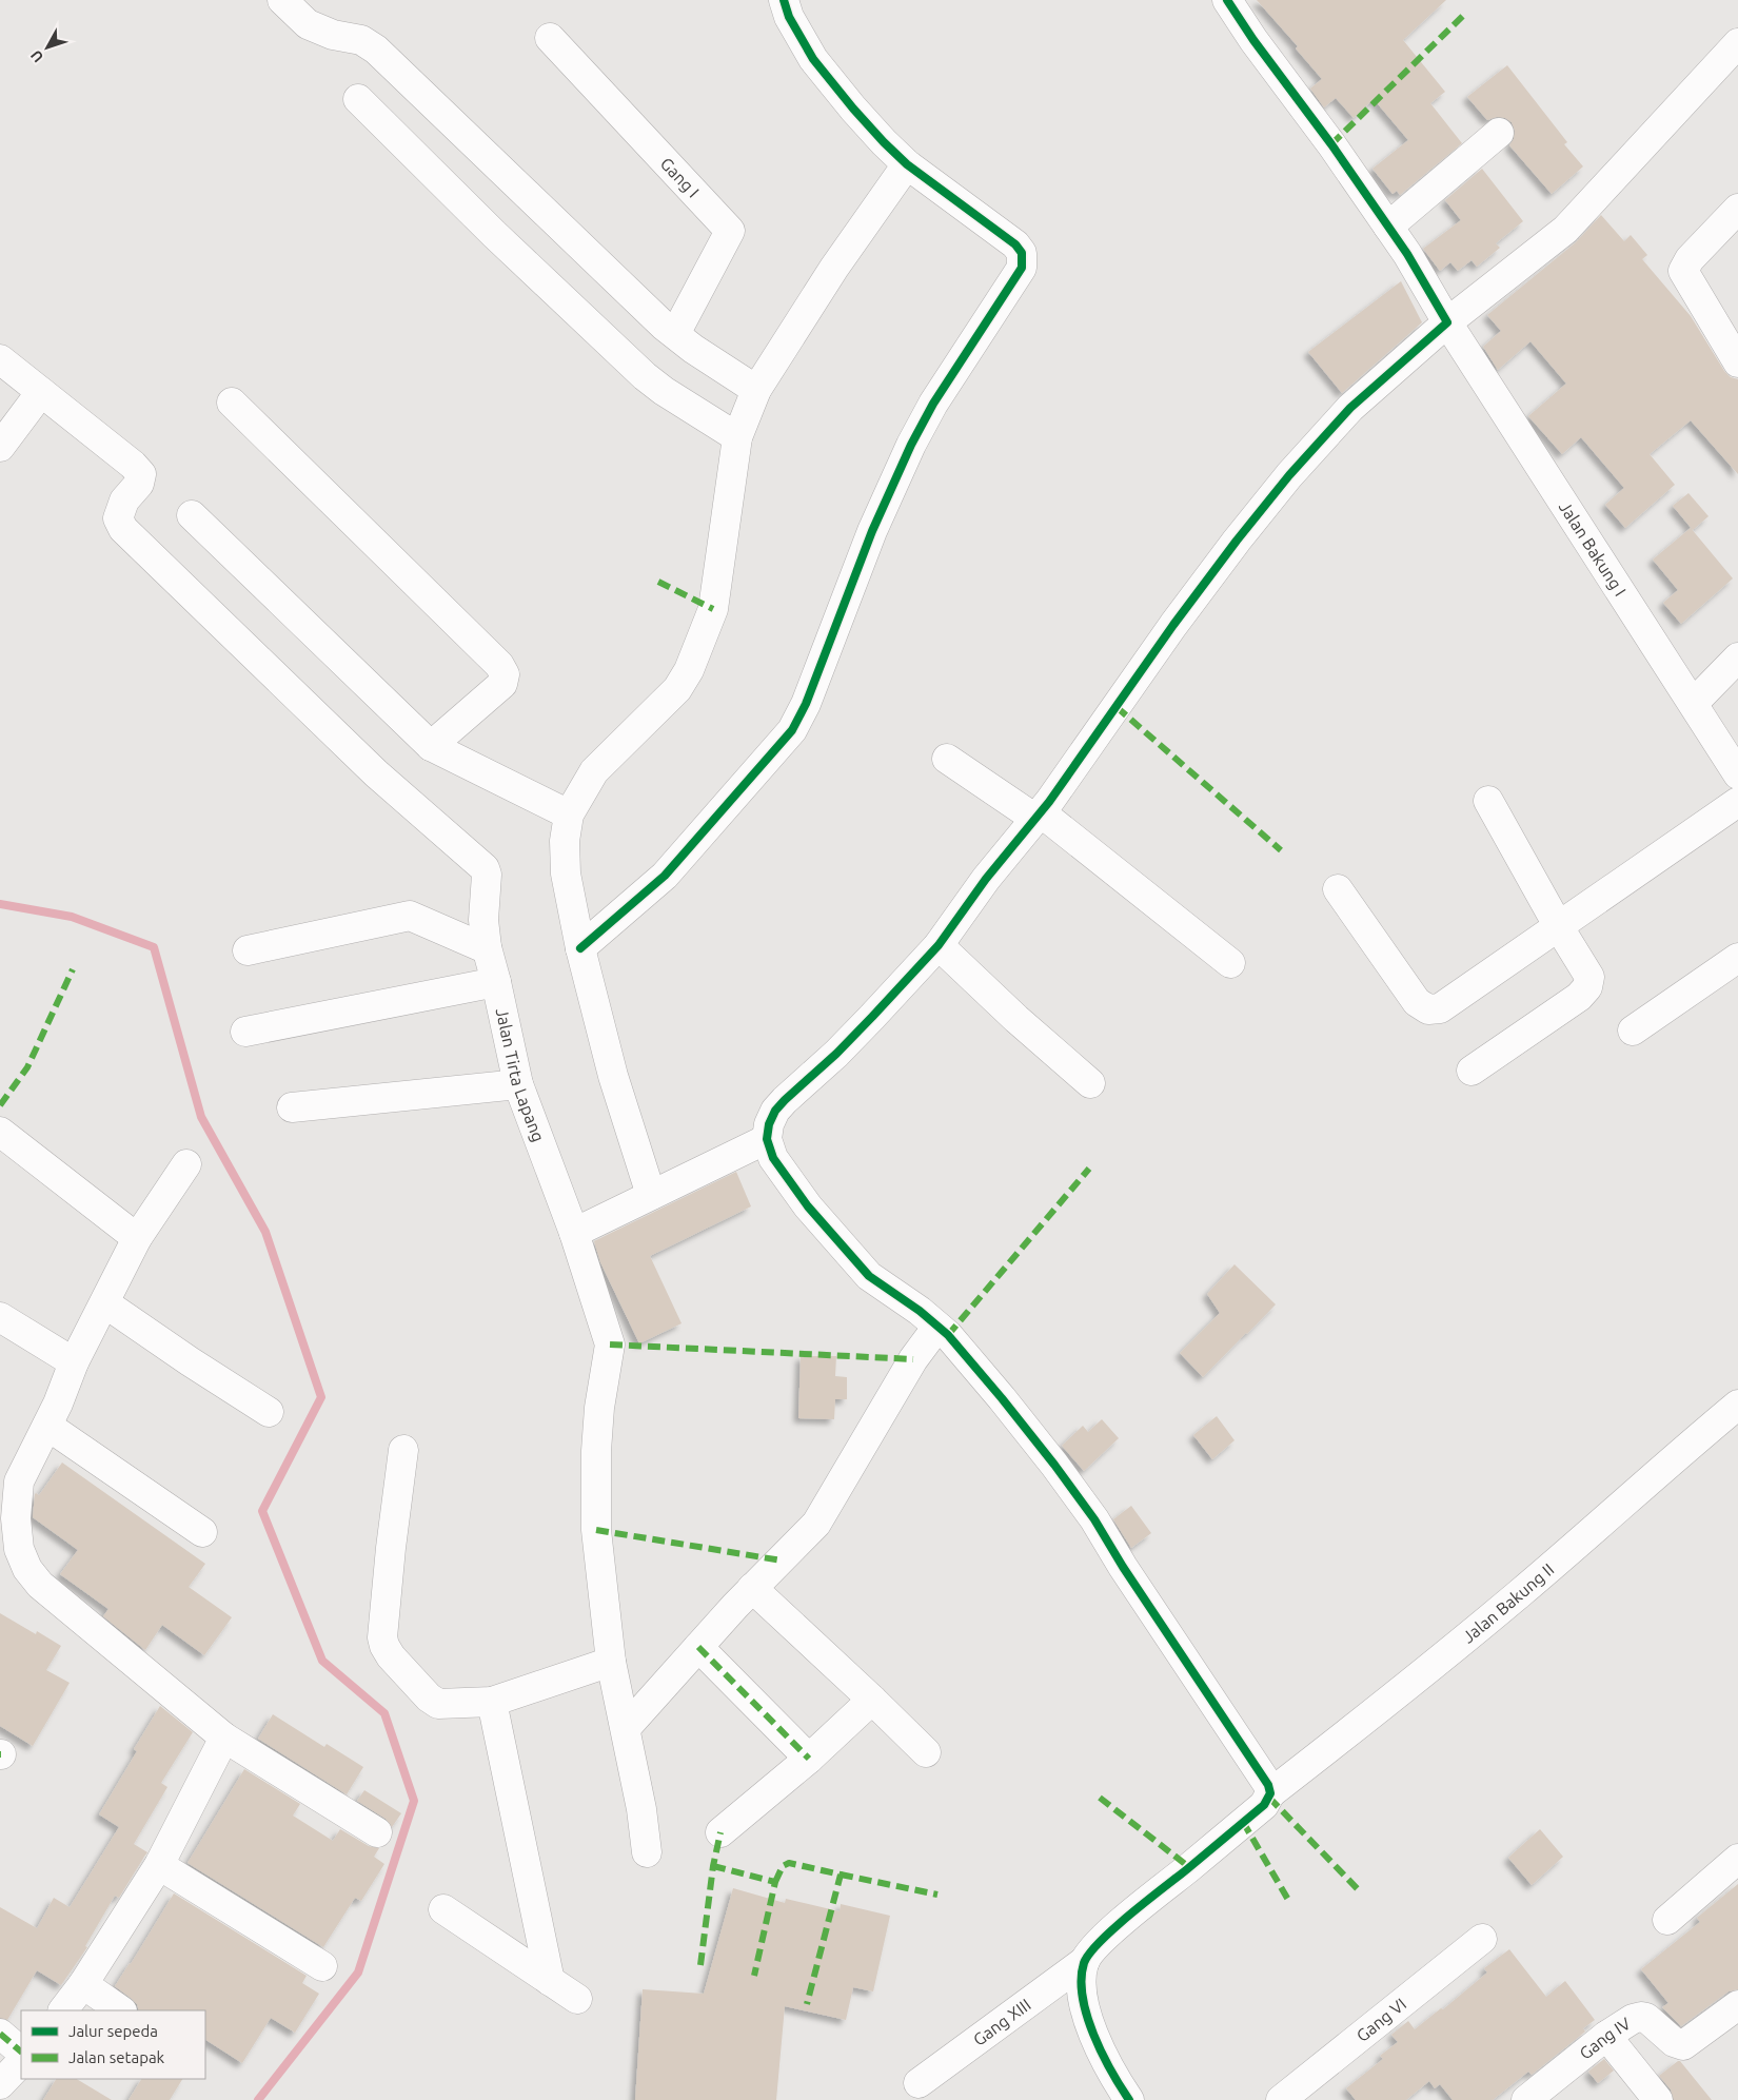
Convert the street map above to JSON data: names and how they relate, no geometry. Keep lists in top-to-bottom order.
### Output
{
  "streets": {
    "street": [
      "Gang I",
      "Jalan Bakung I",
      "Jalan Tirta Lapang",
      "Jalan Bakung II",
      "Gang VI",
      "Gang XIII",
      "Gang IV"
    ]
  },
  "crossings": [
    ["Jalan Bakung II", "Gang XIII"]
  ],
  "legend": ["Jalur sepeda", "Jalan setapak"],
  "north": "bottom left"
}
